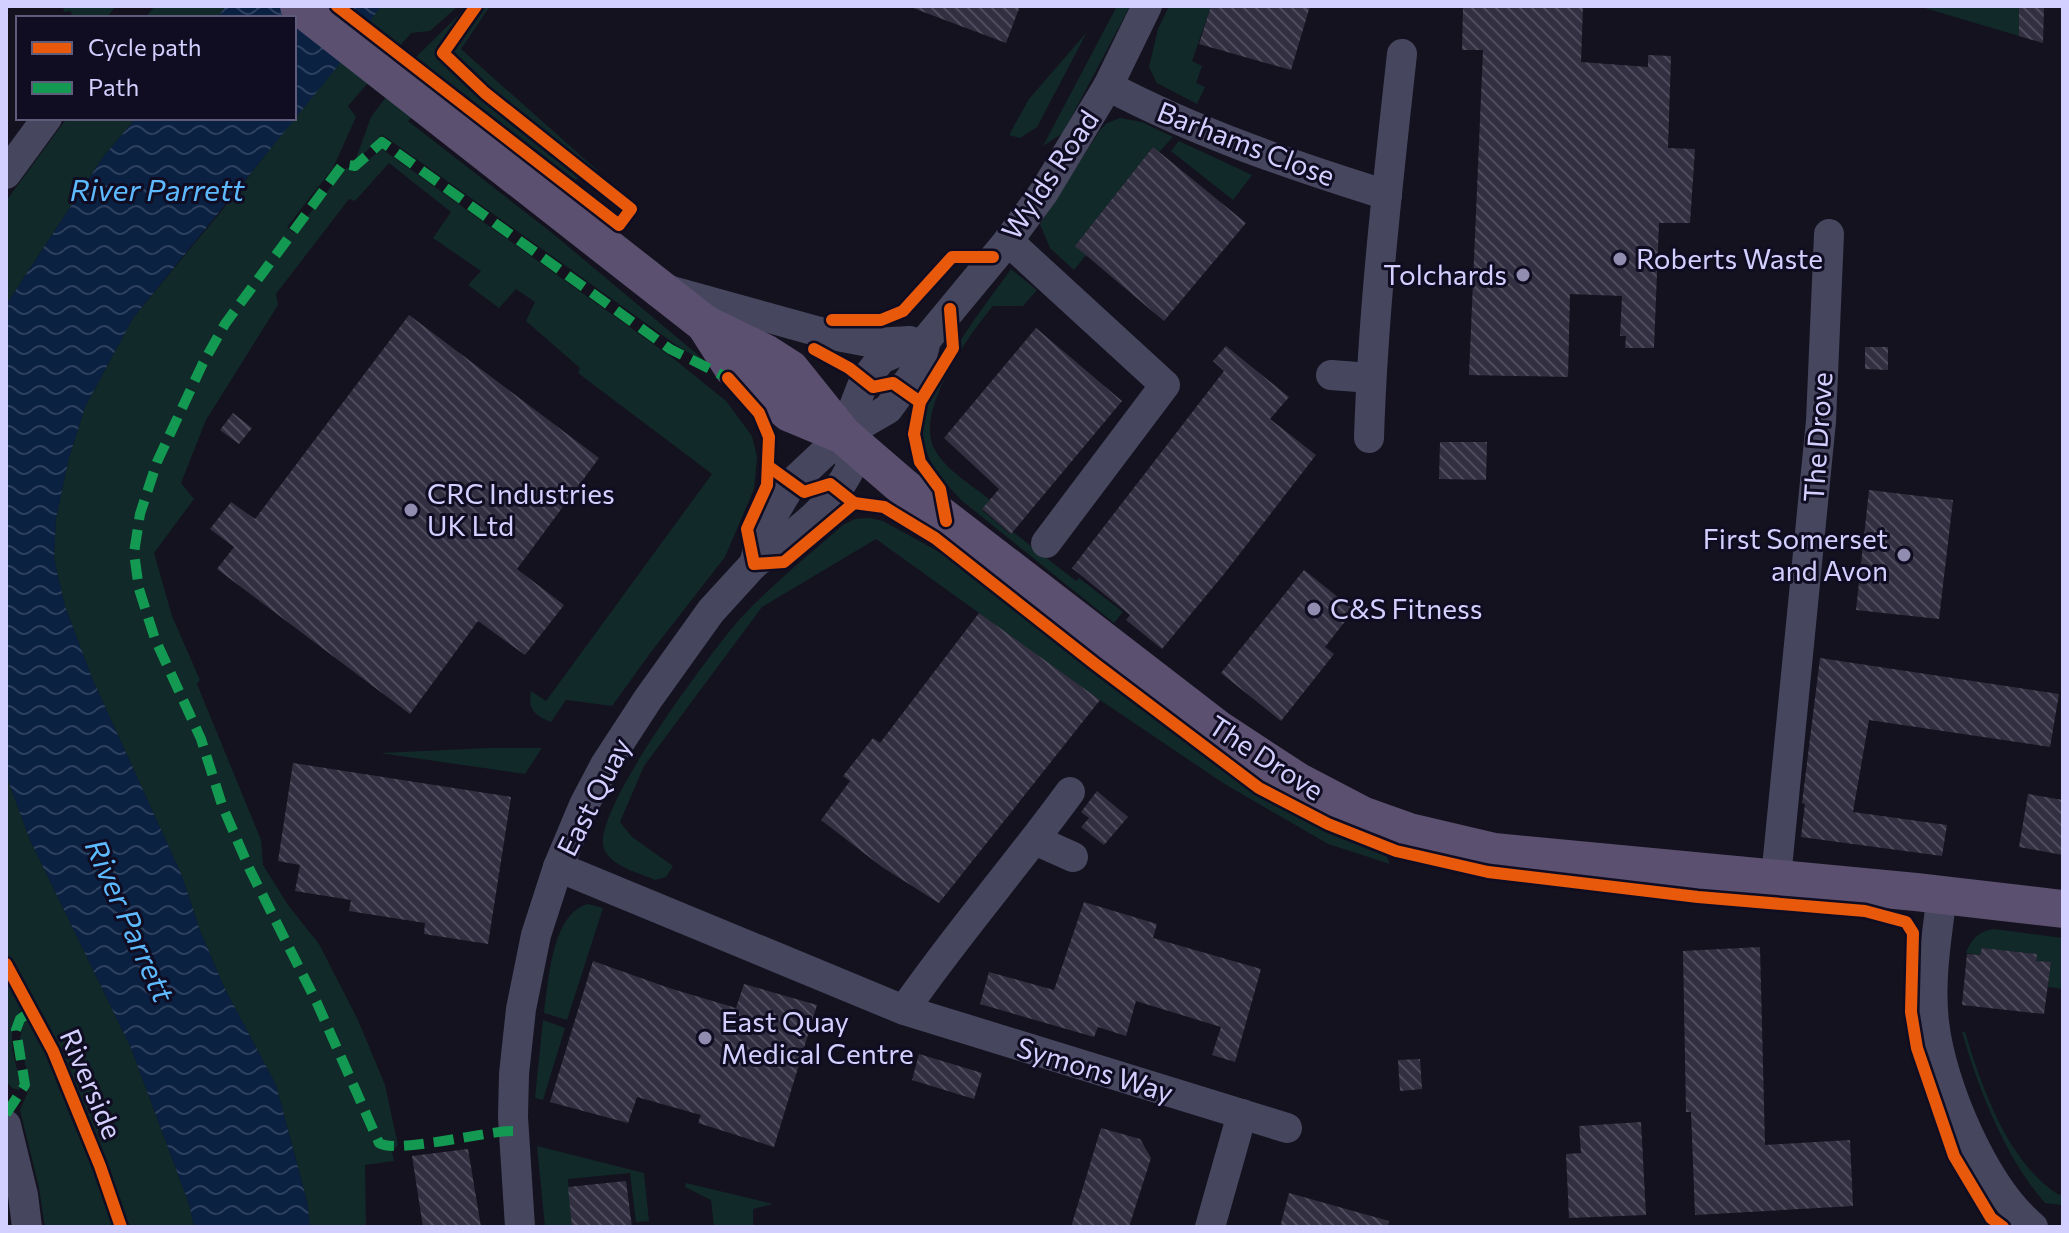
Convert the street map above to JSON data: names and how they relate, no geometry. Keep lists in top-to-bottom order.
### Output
{
  "streets": {
    "main road": ["The Drove"],
    "street": [
      "Barhams Close",
      "Wylds Road",
      "East Quay",
      "Symons Way"
    ],
    "cycle path": ["Riverside"]
  },
  "crossings": [
    ["Barhams Close", "Wylds Road"],
    ["Wylds Road", "The Drove"],
    ["Wylds Road", "East Quay"],
    ["The Drove", "East Quay"],
    ["East Quay", "Symons Way"]
  ],
  "water": ["River Parrett"],
  "places": [
    "Roberts Waste",
    "Tolchards",
    "CRC Industries UK Ltd",
    "First Somerset and Avon",
    "C&S Fitness",
    "East Quay Medical Centre"
  ],
  "legend": ["Cycle path", "Path"]
}
